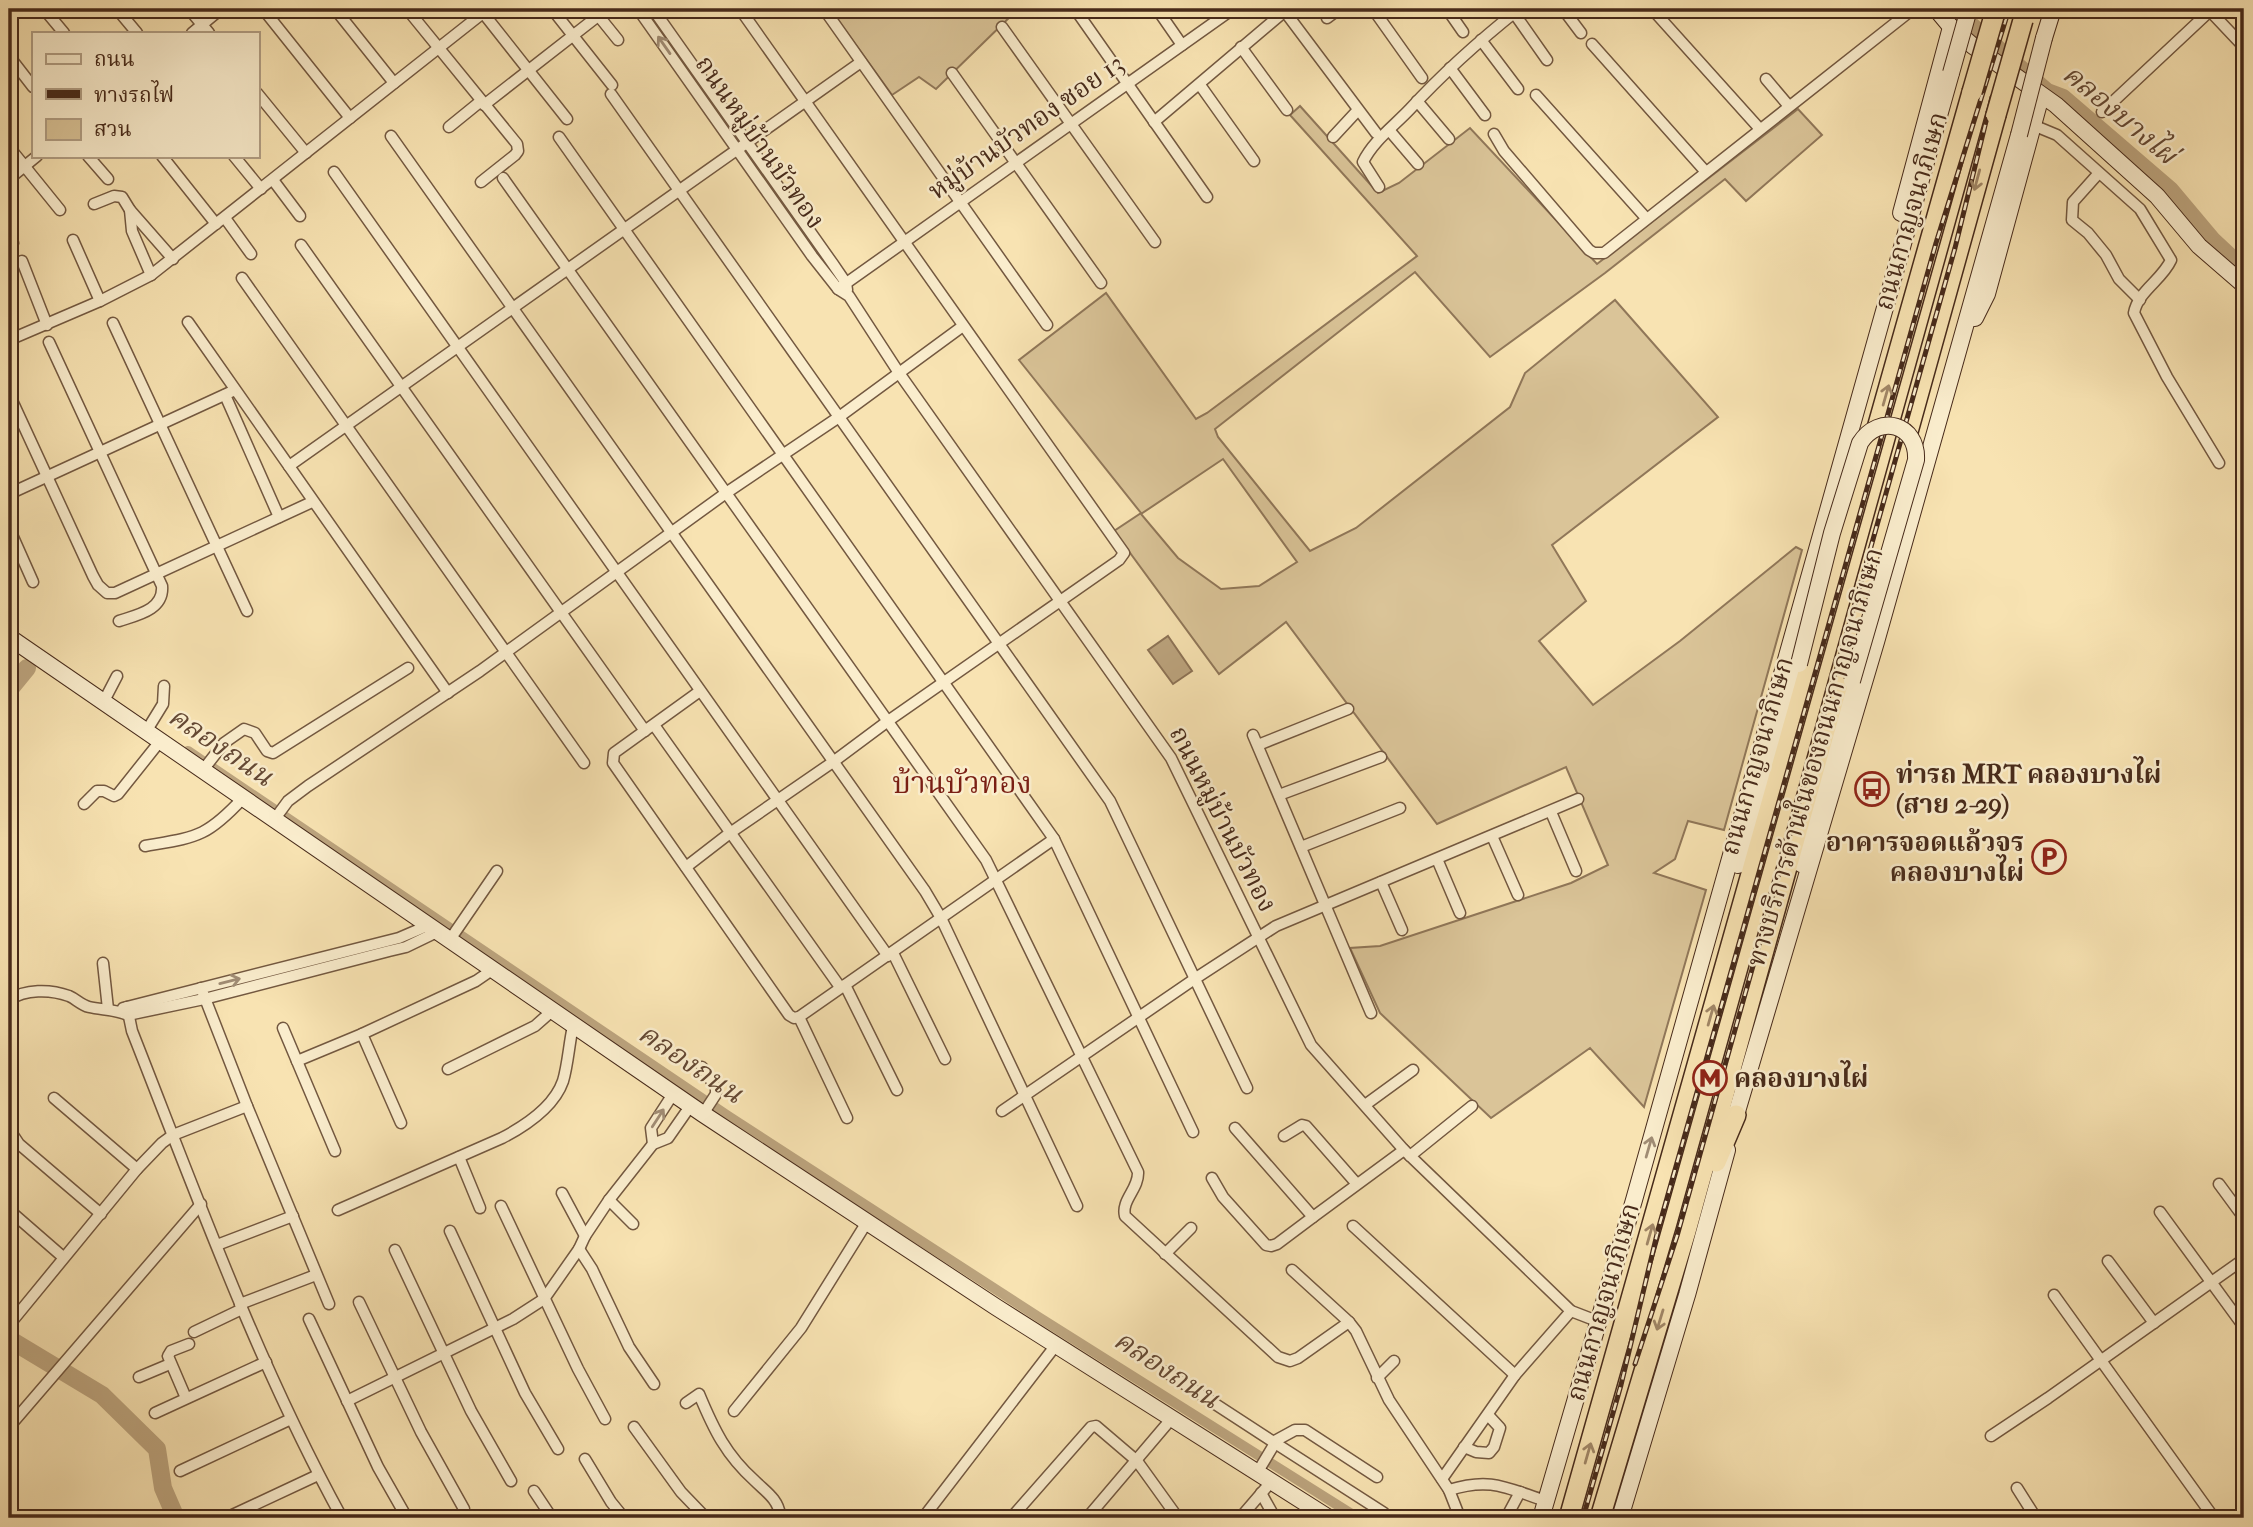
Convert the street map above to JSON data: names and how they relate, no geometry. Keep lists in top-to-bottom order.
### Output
{
  "streets": {
    "highway": ["ถนนกาญจนาภิเษก"],
    "main road": ["ทางบริการด้านในของถนนกาญจนาภิเษก"],
    "street": ["หมู่บ้านบัวทอง ซอย 13", "ถนนหมู่บ้านบัวทอง"]
  },
  "crossings": [
    ["หมู่บ้านบัวทอง ซอย 13", "ถนนหมู่บ้านบัวทอง"]
  ],
  "districts": ["บ้านบัวทอง"],
  "water": ["คลองบางไผ่", "คลองถนน"],
  "places": {
    "bus stop": ["ท่ารถ MRT คลองบางไผ่ (สาย 2-29)"],
    "parking": ["อาคารจอดแล้วจร คลองบางไผ่"],
    "metro station": ["คลองบางไผ่"]
  },
  "legend": ["ถนน", "ทางรถไฟ", "สวน"]
}
